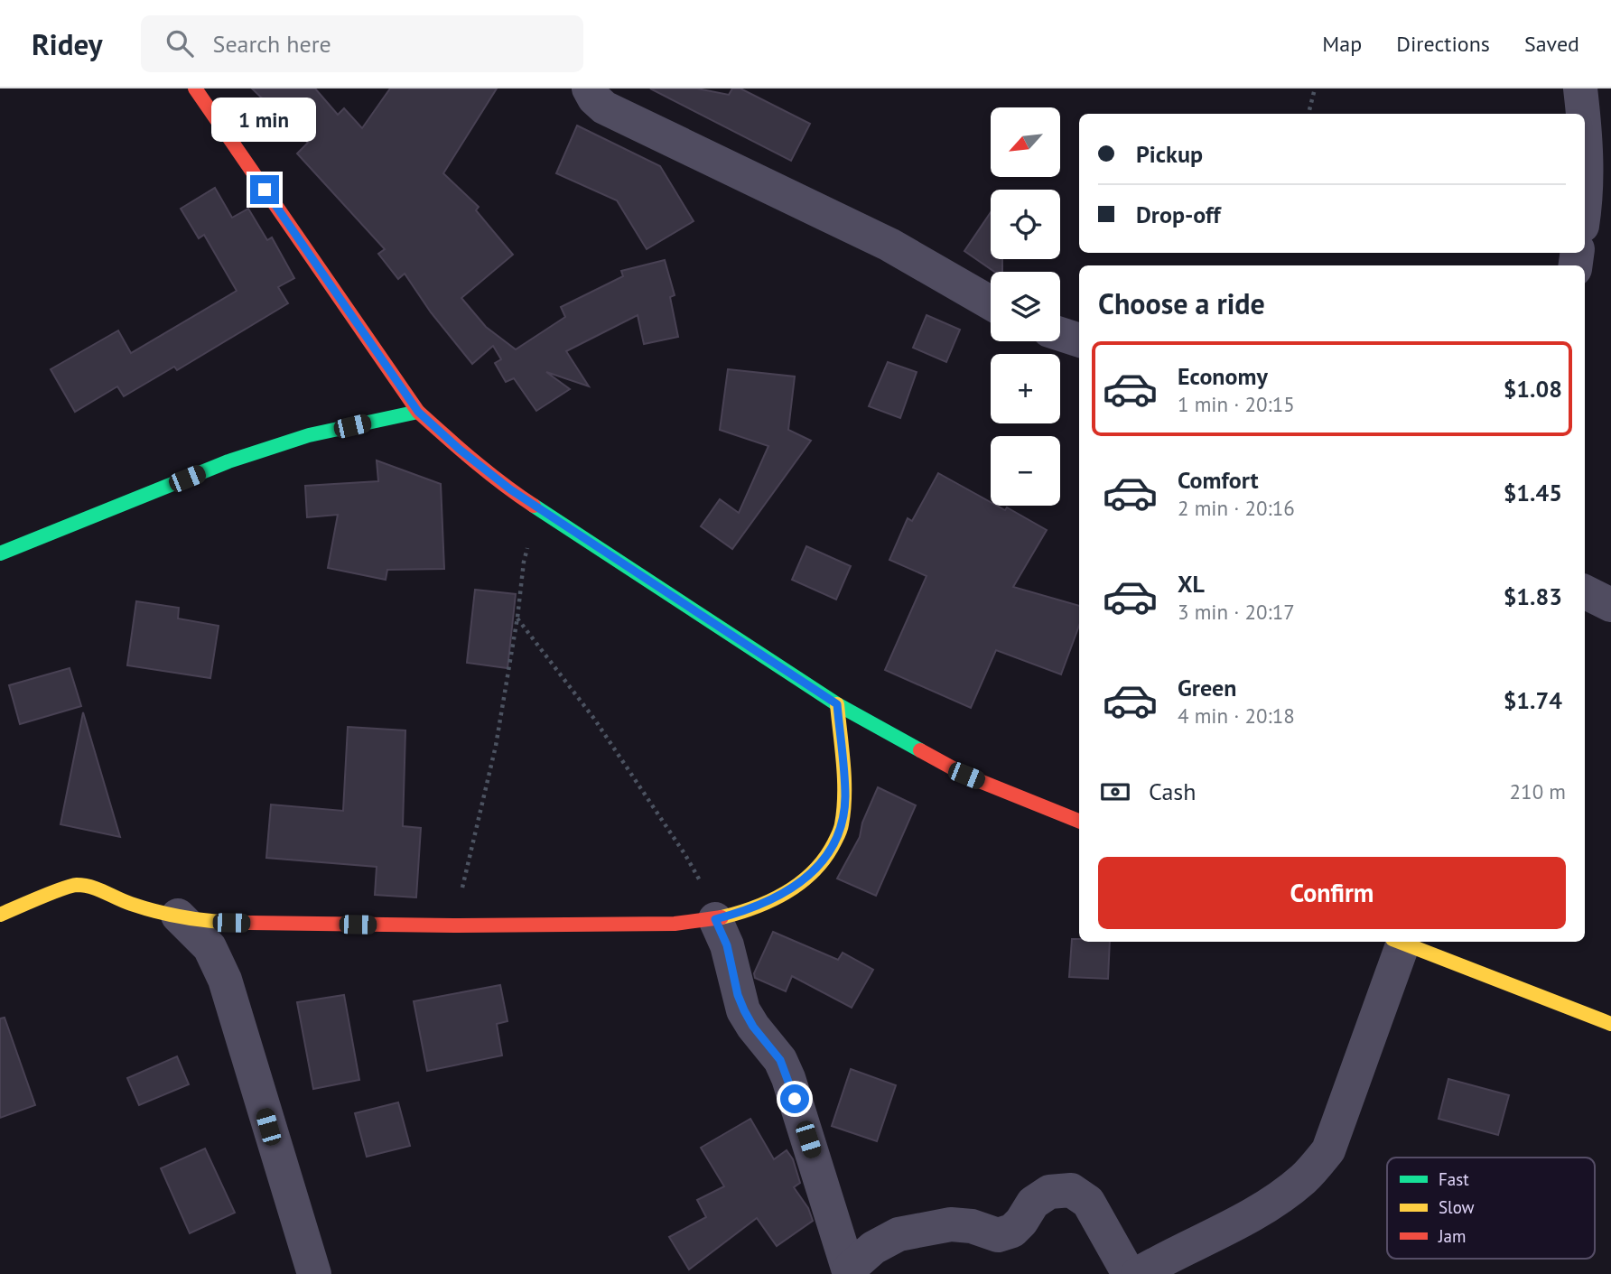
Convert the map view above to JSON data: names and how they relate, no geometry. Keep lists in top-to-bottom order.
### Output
{
  "legend": ["Fast", "Slow", "Jam"],
  "north": "bottom left",
  "page": {
    "header": "Ridey",
    "search": "Search here",
    "nav": ["Map", "Directions", "Saved"],
    "bubble": "1 min",
    "map_buttons": ["+", "−"],
    "banner": ["Pickup", "Drop-off"],
    "heading": "Choose a ride",
    "list": [
      {
        "name": "Economy",
        "note": "1 min · 20:15",
        "value": "$1.08"
      },
      {
        "name": "Comfort",
        "note": "2 min · 20:16",
        "value": "$1.45"
      },
      {
        "name": "XL",
        "note": "3 min · 20:17",
        "value": "$1.83"
      },
      {
        "name": "Green",
        "note": "4 min · 20:18",
        "value": "$1.74"
      }
    ],
    "pay": ["Cash", "210 m"],
    "buttons": "Confirm"
  }
}
